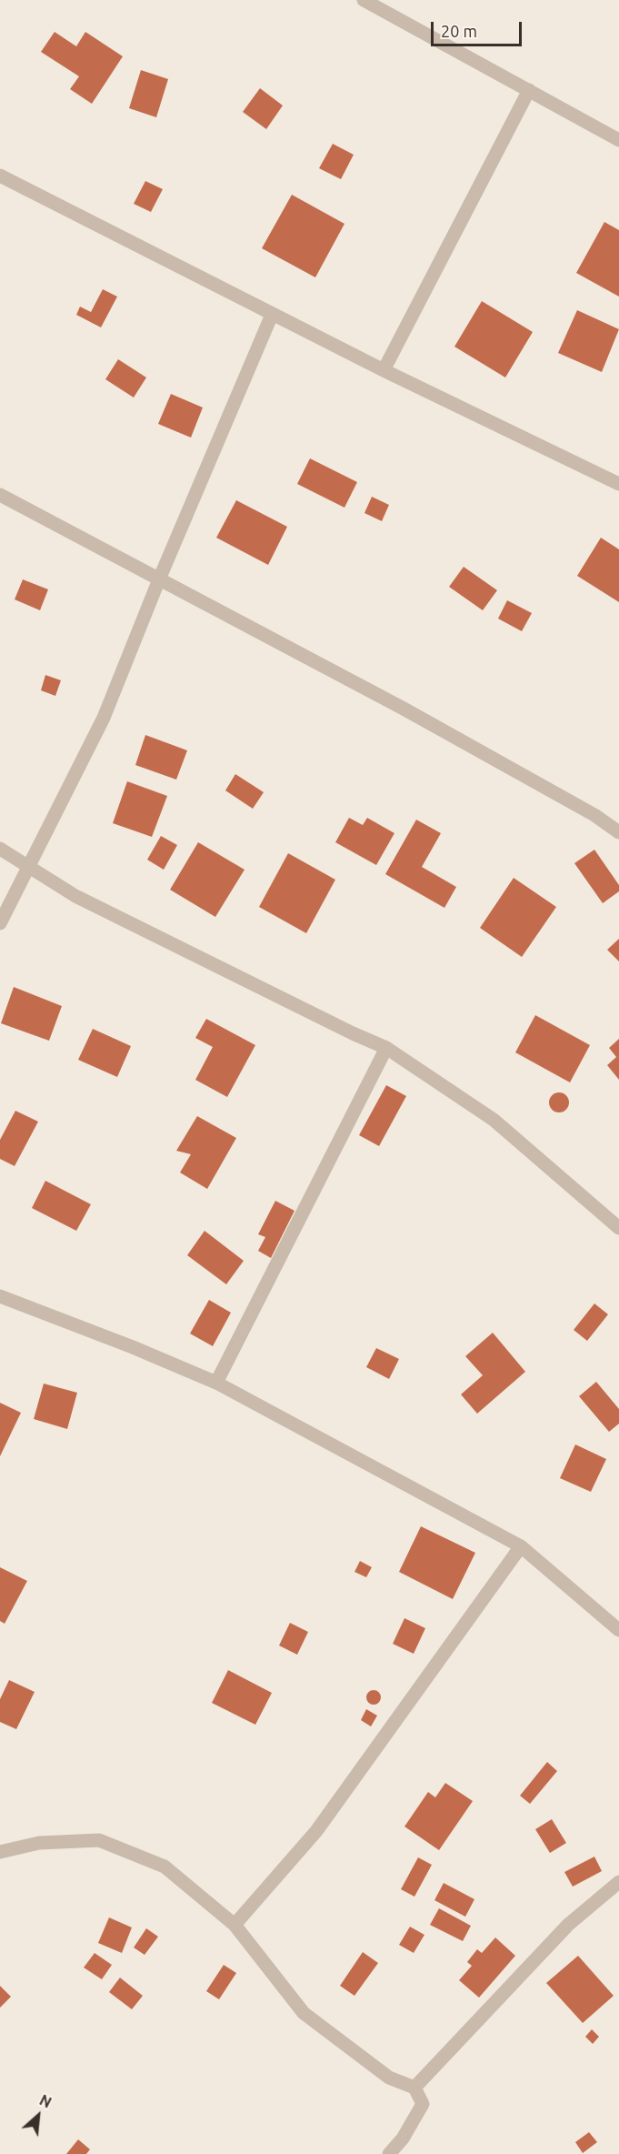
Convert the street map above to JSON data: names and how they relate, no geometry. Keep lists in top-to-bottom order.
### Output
{
  "scale_bar": "20 m",
  "north": "top right"
}
